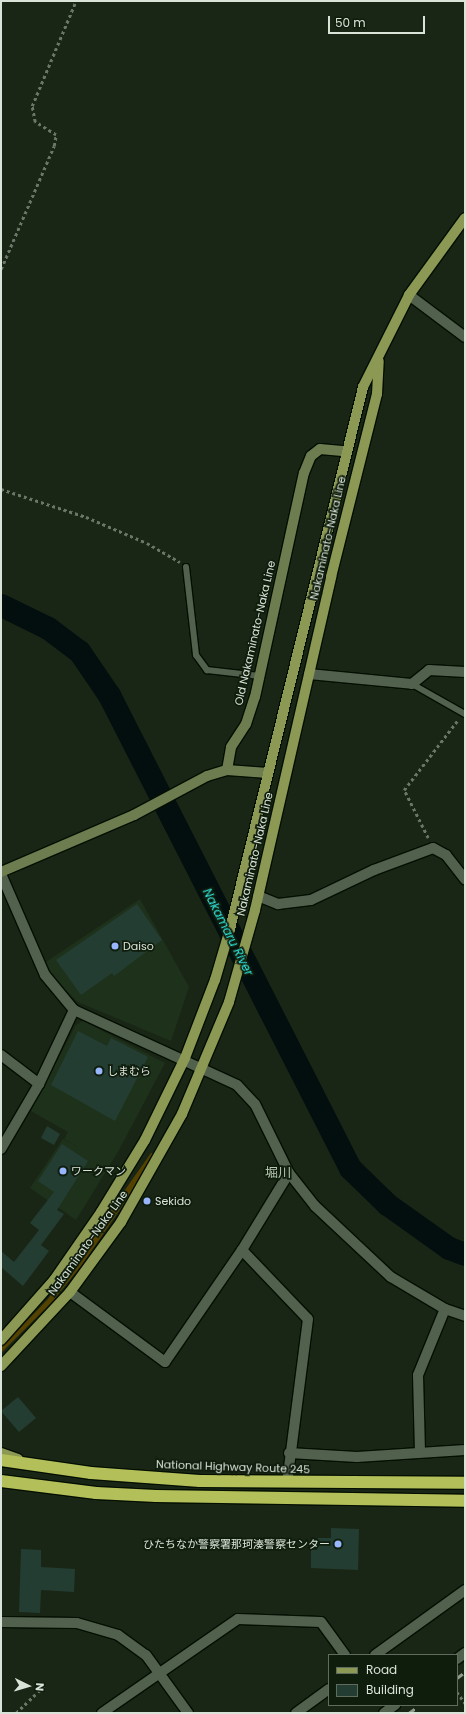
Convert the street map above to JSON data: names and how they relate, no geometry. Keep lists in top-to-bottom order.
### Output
{
  "streets": {
    "highway": ["National Highway Route 245"],
    "main road": ["Nakaminato-Naka Line"],
    "street": ["Old Nakaminato-Naka Line"]
  },
  "crossings": [
    ["Nakaminato-Naka Line", "Old Nakaminato-Naka Line"]
  ],
  "districts": ["堀川"],
  "water": ["Nakamaru River"],
  "places": [
    "Daiso",
    "しまむら",
    "ワークマン",
    "Sekido",
    "ひたちなか警察署那珂湊警察センター"
  ],
  "legend": ["Road", "Building"],
  "scale_bar": "50 m",
  "north": "right"
}
